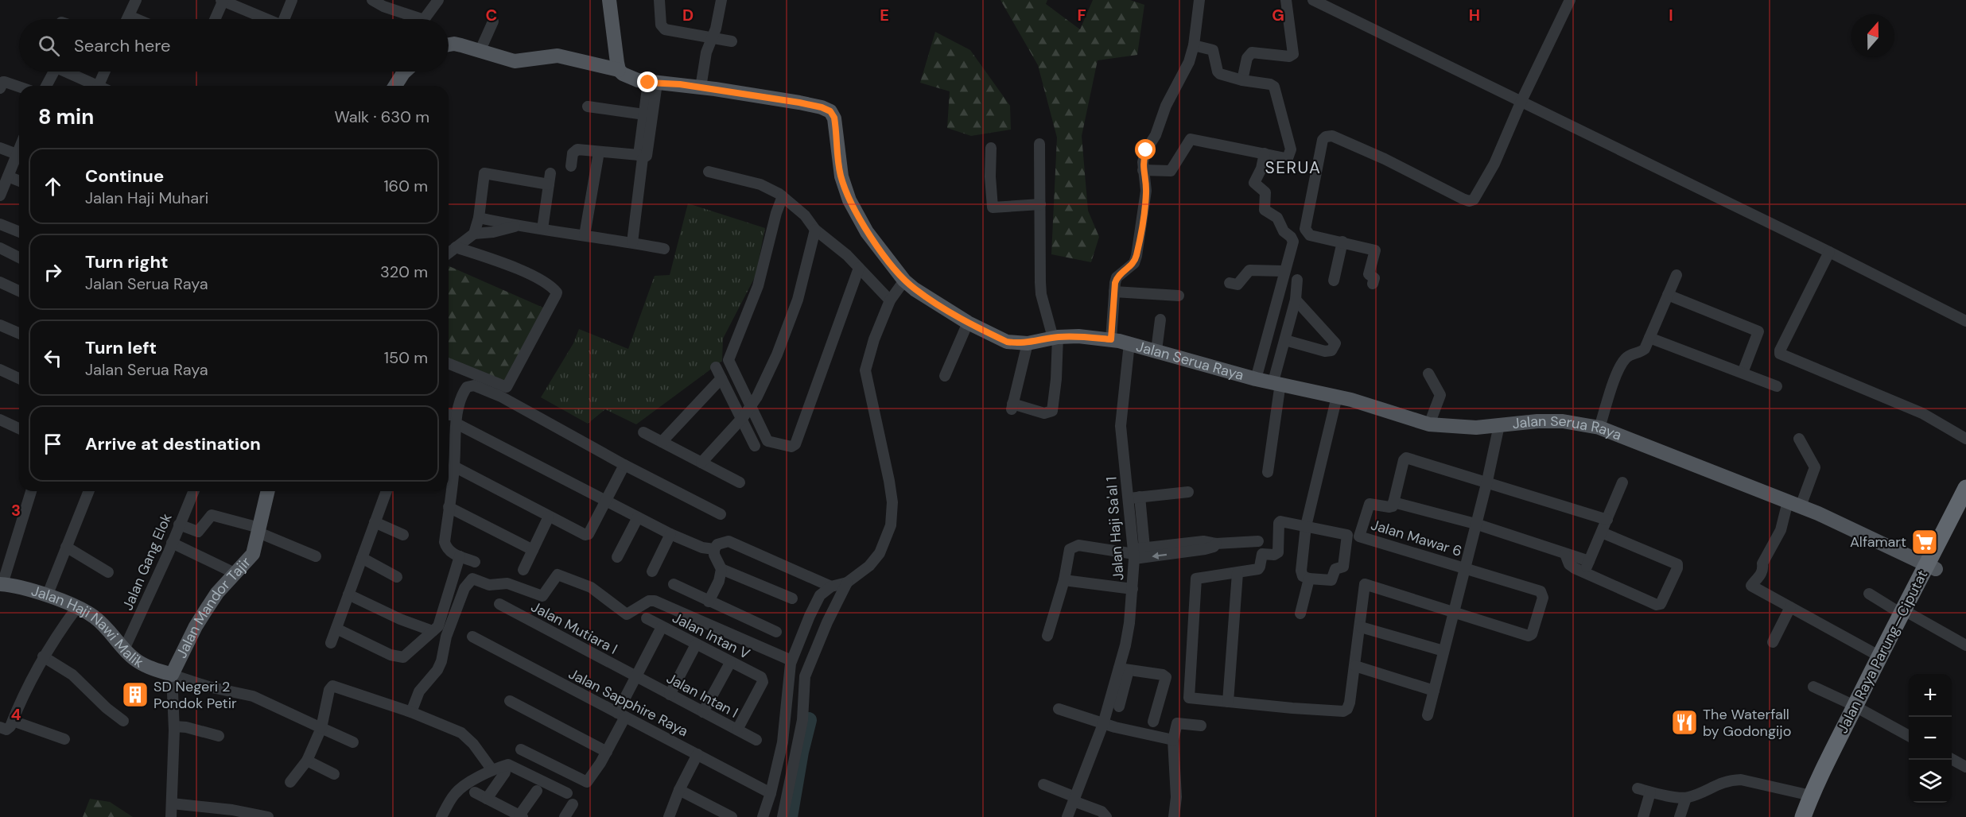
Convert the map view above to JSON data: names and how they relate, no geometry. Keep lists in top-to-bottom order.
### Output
{
  "streets": {
    "highway": ["Jalan Raya Parung—Ciputat"],
    "main road": ["Jalan Serua Raya", "Jalan Mandor Tajir", "Jalan Haji Nawi Malik"],
    "street": [
      "Jalan Haji Sa'al 1",
      "Jalan Mawar 6",
      "Jalan Gang Elok",
      "Jalan Mutiara I",
      "Jalan Intan V",
      "Jalan Intan I",
      "Jalan Sapphire Raya"
    ]
  },
  "crossings": [
    ["Jalan Serua Raya", "Jalan Haji Sa'al 1"],
    ["Jalan Serua Raya", "Jalan Raya Parung—Ciputat"],
    ["Jalan Gang Elok", "Jalan Haji Nawi Malik"],
    ["Jalan Mandor Tajir", "Jalan Haji Nawi Malik"],
    ["Jalan Mutiara I", "Jalan Intan I"],
    ["Jalan Intan V", "Jalan Intan I"]
  ],
  "districts": ["SERUA"],
  "places": {
    "supermarket": ["Alfamart"],
    "building": ["SD Negeri 2 Pondok Petir"],
    "restaurant": ["The Waterfall by Godongijo"]
  },
  "north": "top",
  "page": {
    "search": "Search here",
    "heading": ["8 min", "Walk · 630 m"],
    "list": [
      ["Continue", "Jalan Haji Muhari", "160 m"],
      ["Turn right", "Jalan Serua Raya", "320 m"],
      ["Turn left", "Jalan Serua Raya", "150 m"],
      "Arrive at destination"
    ],
    "map_buttons": ["+", "−"]
  },
  "grid": {
    "columns": [
      "C",
      "D",
      "E",
      "F",
      "G",
      "H",
      "I"
    ],
    "rows": ["3", "4"]
  }
}
